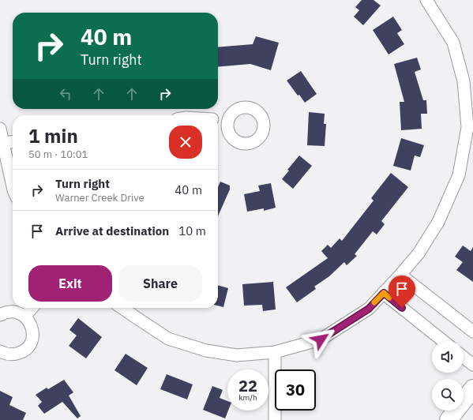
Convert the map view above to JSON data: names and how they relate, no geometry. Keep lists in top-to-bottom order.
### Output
{
  "page": {
    "turn": ["40 m", "Turn right"],
    "heading": ["1 min", "50 m · 10:01"],
    "list": [
      {
        "name": "Turn right",
        "note": "Warner Creek Drive",
        "value": "40 m"
      },
      {
        "name": "Arrive at destination",
        "value": "10 m"
      }
    ],
    "buttons": ["Exit", "Share"],
    "speed": "22 km/h",
    "limit": "30"
  }
}
